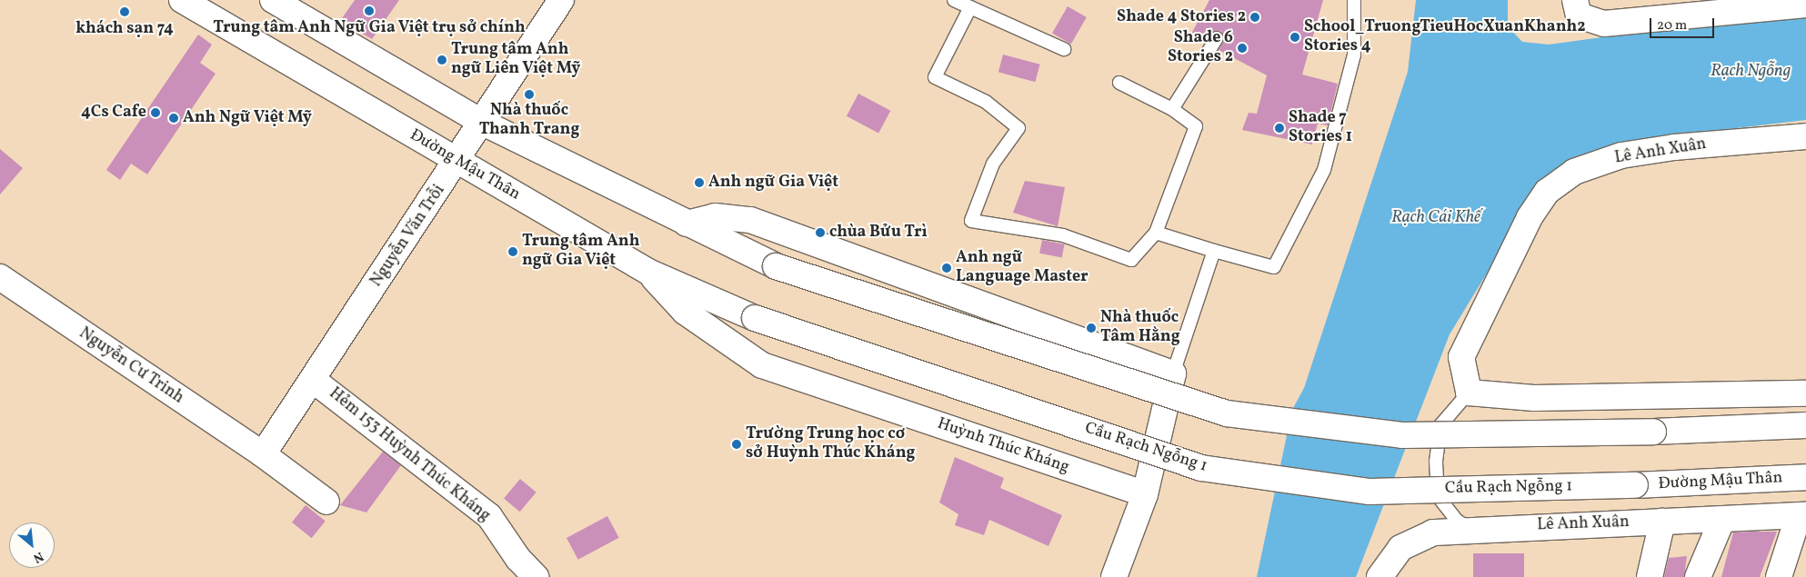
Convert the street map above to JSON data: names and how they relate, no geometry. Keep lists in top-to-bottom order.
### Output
{
  "streets": {
    "street": [
      "Lê Anh Xuân",
      "Đường Mậu Thân",
      "Nguyễn Văn Trỗi",
      "Nguyễn Cư Trinh",
      "Huỳnh Thúc Kháng",
      "Cầu Rạch Ngỗng 1",
      "Hẻm 153 Huỳnh Thúc Kháng"
    ]
  },
  "crossings": [
    ["Đường Mậu Thân", "Nguyễn Văn Trỗi"],
    ["Đường Mậu Thân", "Huỳnh Thúc Kháng"],
    ["Đường Mậu Thân", "Cầu Rạch Ngỗng 1"],
    ["Nguyễn Văn Trỗi", "Hẻm 153 Huỳnh Thúc Kháng"]
  ],
  "water": ["Rạch Ngỗng", "Rạch Cái Khế"],
  "places": [
    "Trung tâm Anh Ngữ Gia Việt trụ sở chính",
    "khách sạn 74",
    "Shade 4 Stories 2",
    "School_TruongTieuHocXuanKhanh2 Stories 4",
    "Shade 6 Stories 2",
    "Trung tâm Anh ngữ Liên Việt Mỹ",
    "Nhà thuốc Thanh Trang",
    "4Cs Cafe",
    "Anh Ngữ Việt Mỹ",
    "Shade 7 Stories 1",
    "Anh ngữ Gia Việt",
    "chùa Bửu Trì",
    "Trung tâm Anh ngữ Gia Việt",
    "Anh ngữ Language Master",
    "Nhà thuốc Tâm Hằng",
    "Trường Trung học cơ sở Huỳnh Thúc Kháng"
  ],
  "scale_bar": "20 m",
  "north": "bottom right"
}
